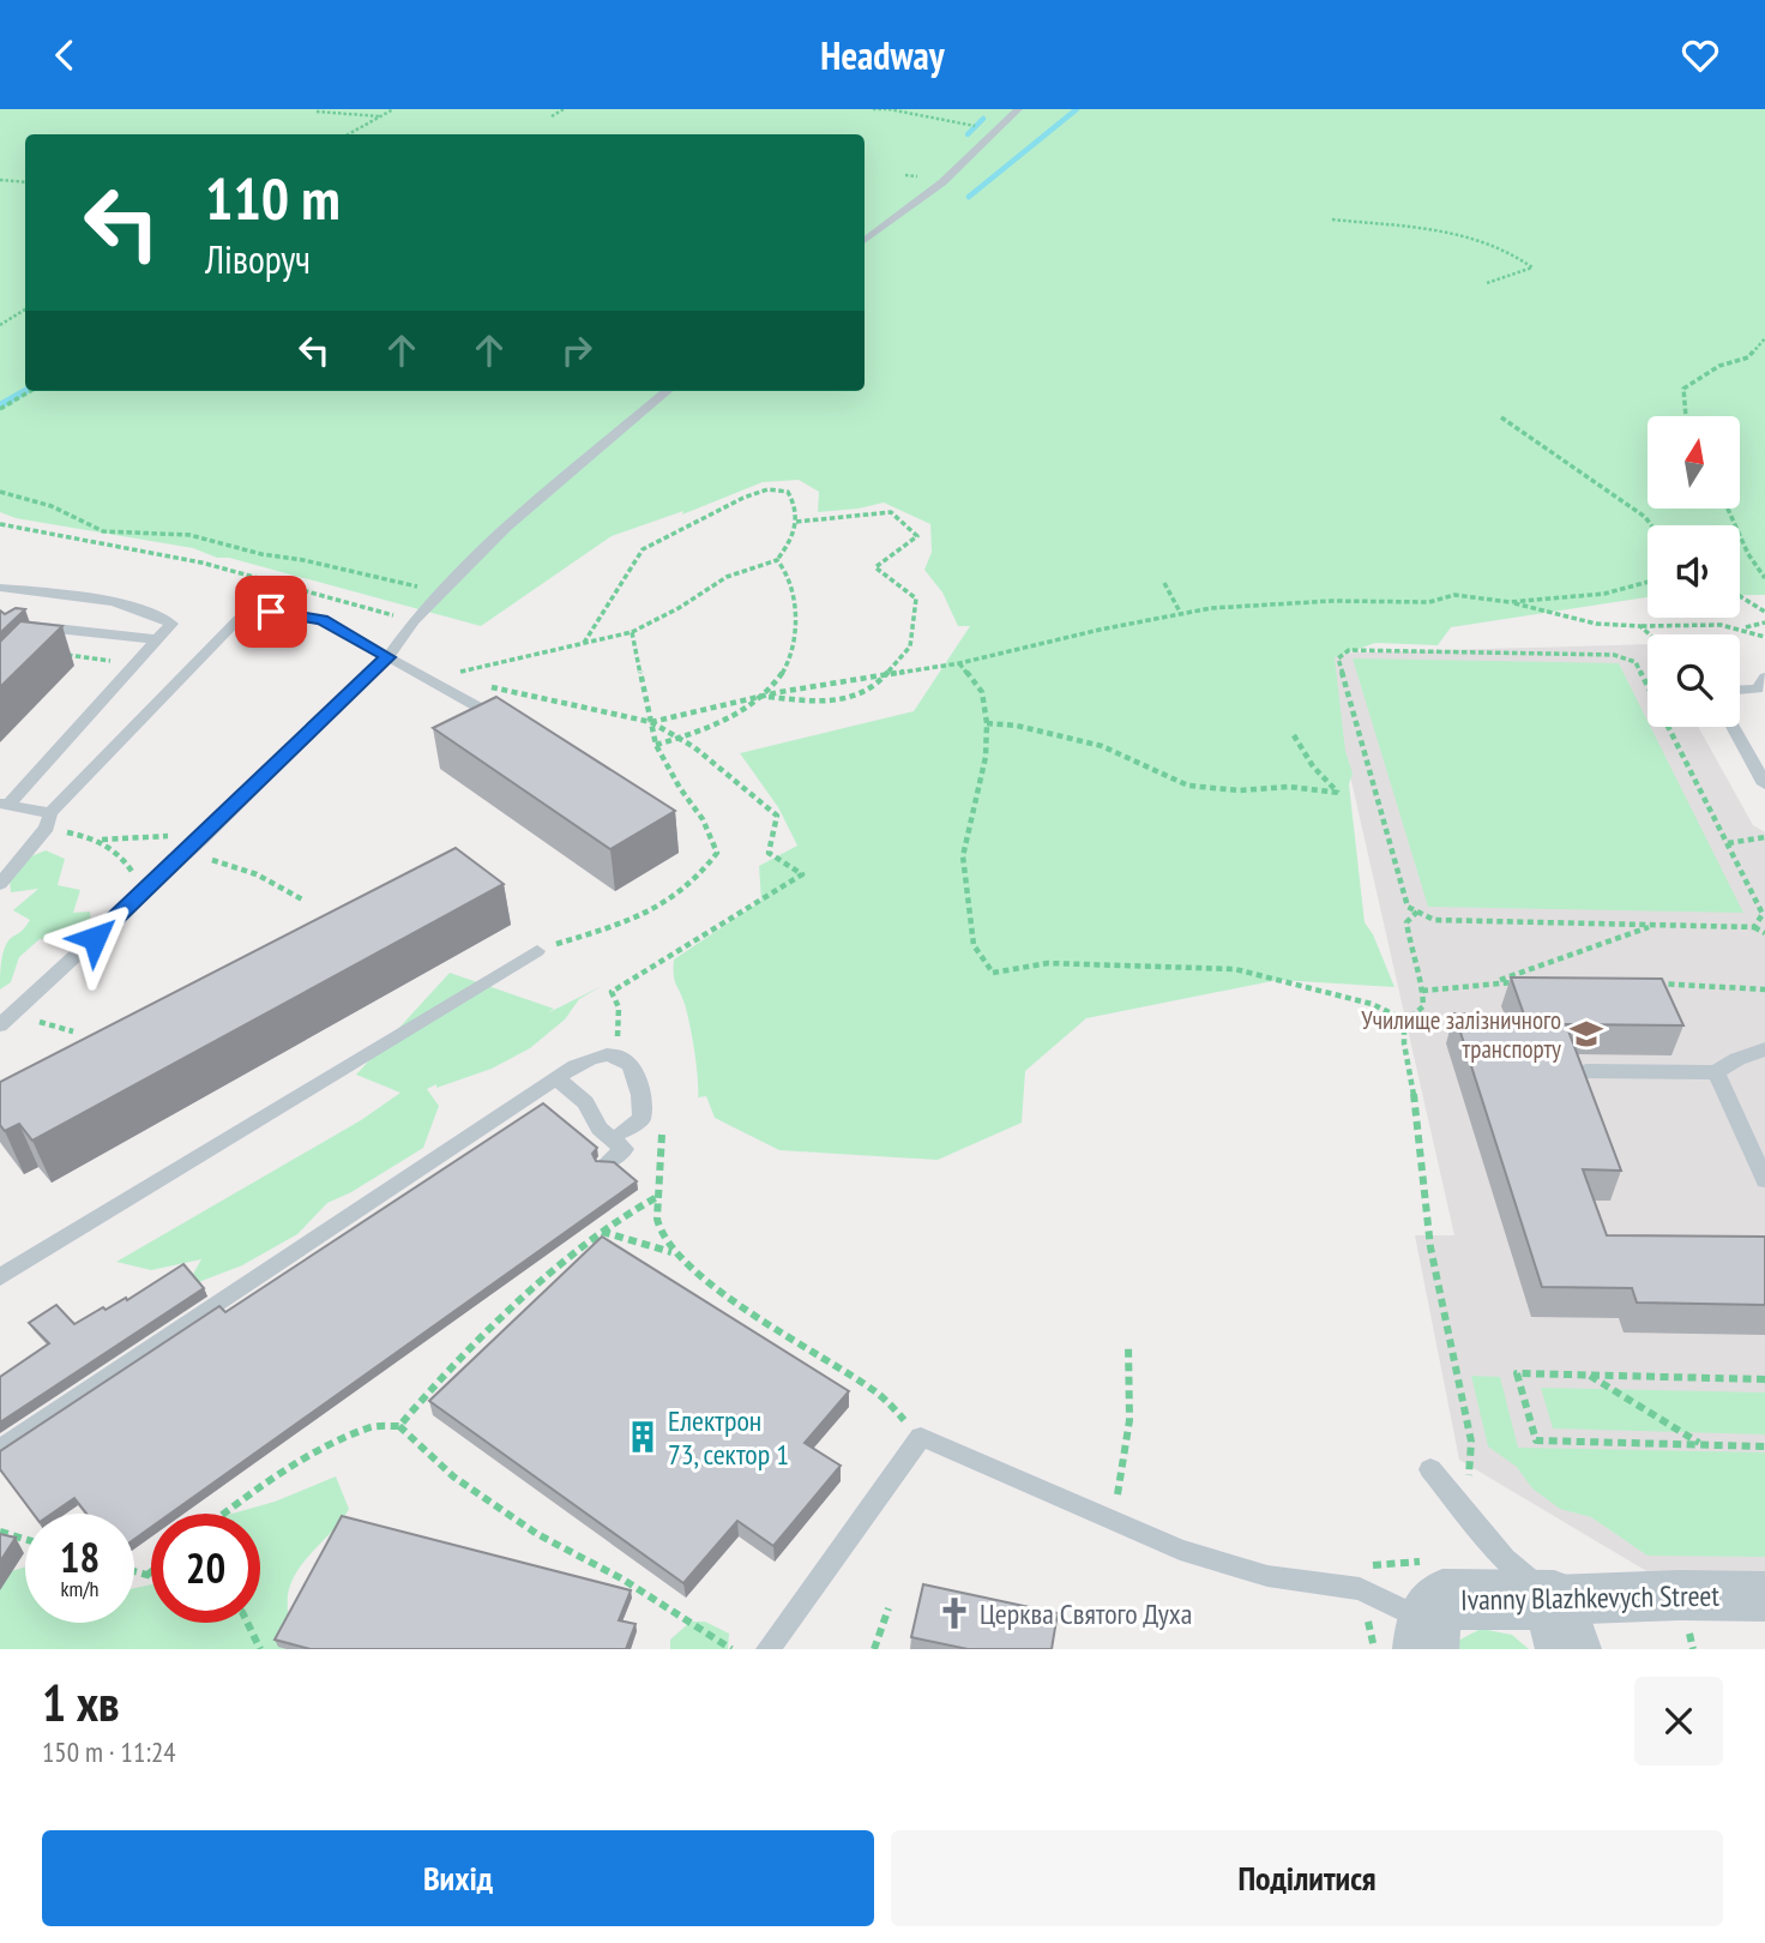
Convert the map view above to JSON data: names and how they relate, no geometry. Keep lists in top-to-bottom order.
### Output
{
  "streets": {
    "street": ["Ivanny Blazhkevych Street"]
  },
  "places": {
    "school or university": ["Училище залізничного транспорту"],
    "building": ["Електрон 73, сектор 1"],
    "church": ["Церква Святого Духа"]
  },
  "north": "top",
  "page": {
    "header": "Headway",
    "turn": ["110 m", "Ліворуч"],
    "speed": "18 km/h",
    "limit": "20",
    "heading": ["1 хв", "150 m · 11:24"],
    "buttons": ["Вихід", "Поділитися"]
  }
}
